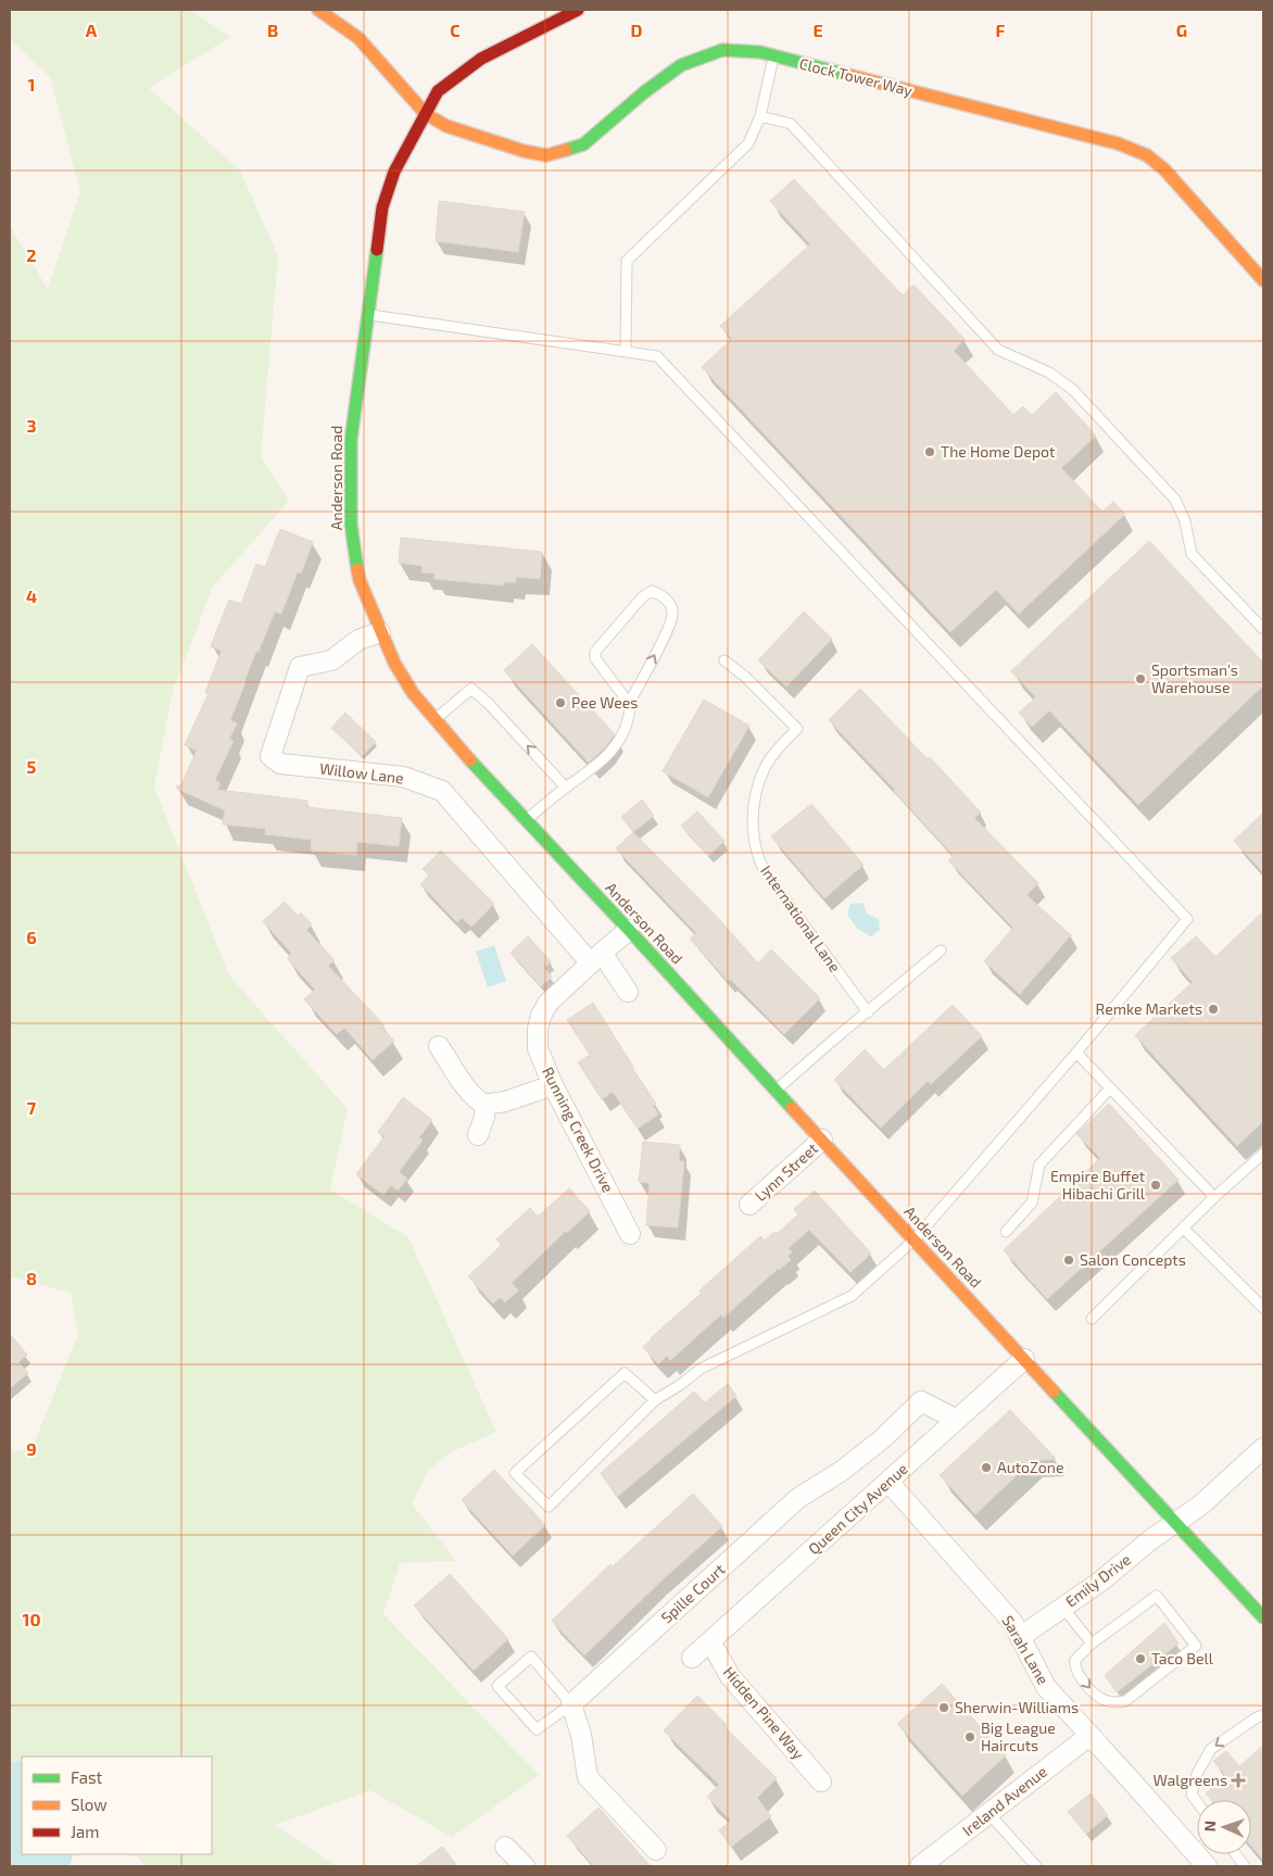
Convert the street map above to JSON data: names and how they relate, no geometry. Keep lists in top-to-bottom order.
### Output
{
  "streets": {
    "street": [
      "Clock Tower Way",
      "Anderson Road",
      "Willow Lane",
      "Running Creek Drive",
      "Lynn Street",
      "Queen City Avenue",
      "Emily Drive",
      "Spille Court",
      "Sarah Lane",
      "Hidden Pine Way",
      "Ireland Avenue"
    ],
    "lane": ["International Lane"]
  },
  "crossings": [
    ["Clock Tower Way", "Anderson Road"],
    ["Anderson Road", "Willow Lane"],
    ["Anderson Road", "Running Creek Drive"],
    ["Anderson Road", "Lynn Street"],
    ["Anderson Road", "Queen City Avenue"],
    ["Anderson Road", "Emily Drive"],
    ["Willow Lane", "Running Creek Drive"],
    ["Queen City Avenue", "Spille Court"],
    ["Queen City Avenue", "Sarah Lane"],
    ["Queen City Avenue", "Hidden Pine Way"],
    ["Emily Drive", "Sarah Lane"],
    ["Sarah Lane", "Ireland Avenue"]
  ],
  "places": {
    "other": [
      "The Home Depot",
      "Sportsman's Warehouse",
      "Pee Wees",
      "Remke Markets",
      "Empire Buffet Hibachi Grill",
      "Salon Concepts",
      "AutoZone",
      "Taco Bell",
      "Sherwin-Williams",
      "Big League Haircuts"
    ],
    "health": ["Walgreens"]
  },
  "legend": ["Fast", "Slow", "Jam"],
  "north": "left",
  "grid": {
    "columns": [
      "A",
      "B",
      "C",
      "D",
      "E",
      "F",
      "G"
    ],
    "rows": [
      "1",
      "2",
      "3",
      "4",
      "5",
      "6",
      "7",
      "8",
      "9",
      "10"
    ]
  }
}
